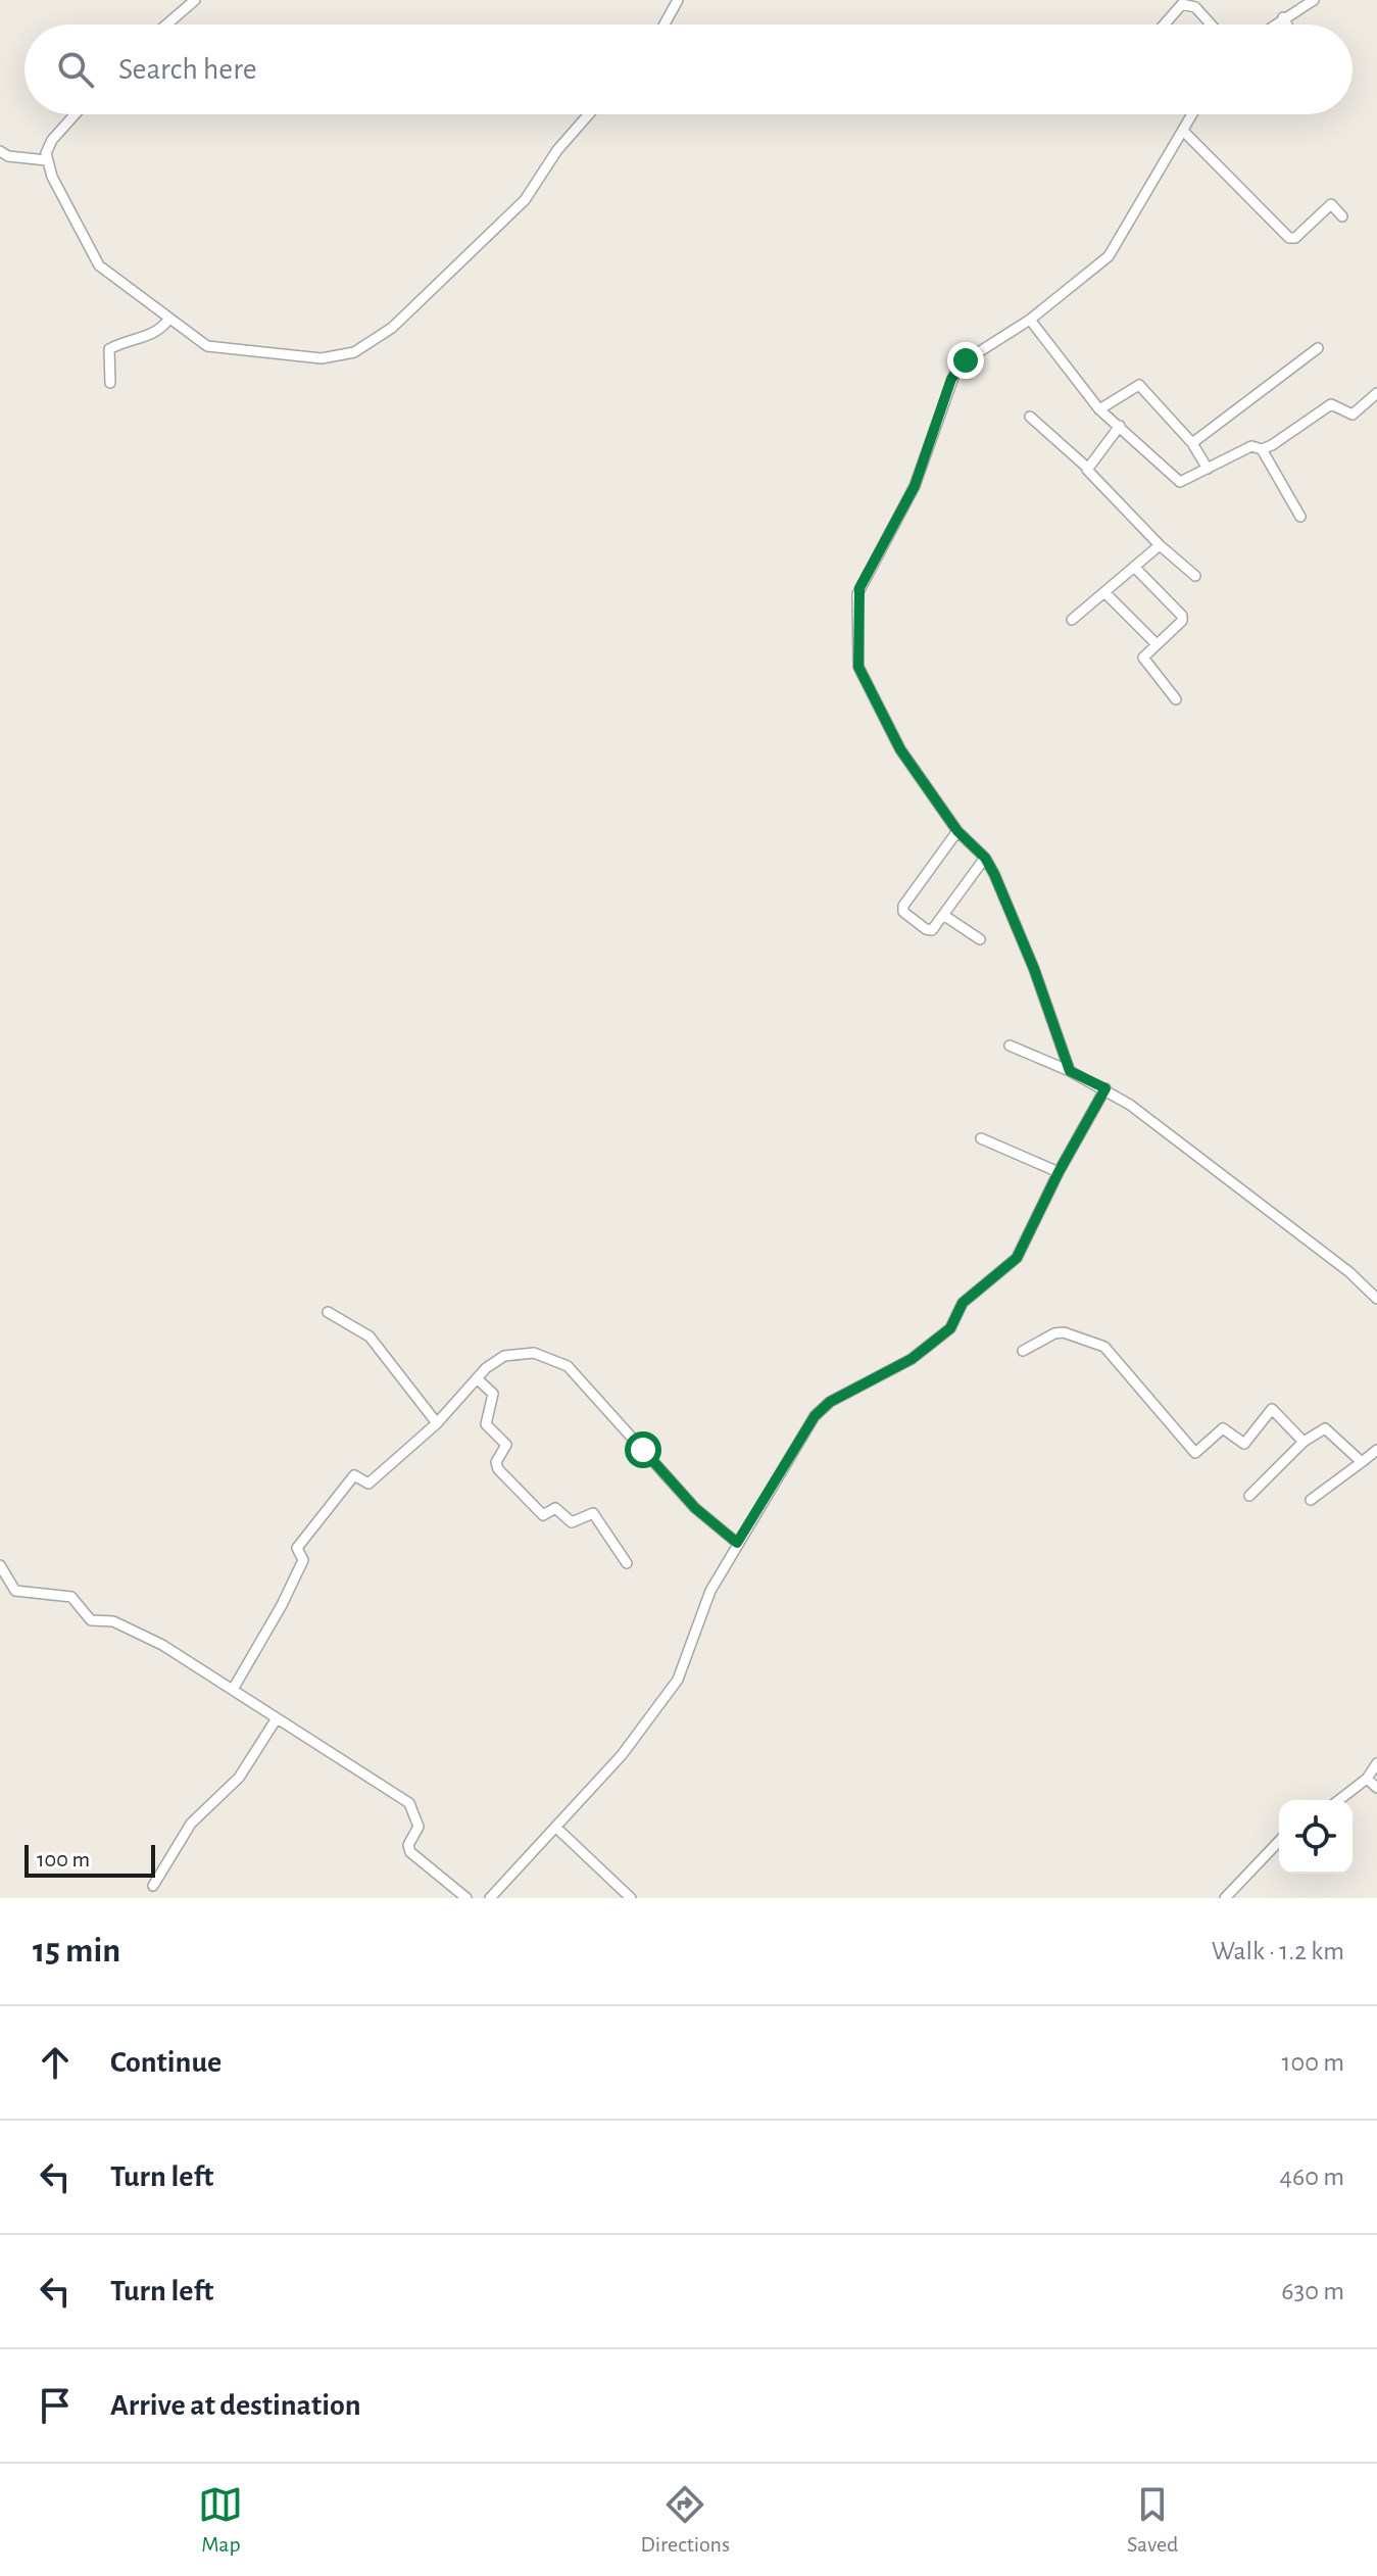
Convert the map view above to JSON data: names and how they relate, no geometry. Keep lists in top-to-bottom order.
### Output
{
  "scale_bar": "100 m",
  "page": {
    "search": "Search here",
    "scale": "100 m",
    "heading": ["15 min", "Walk · 1.2 km"],
    "list": [
      ["Continue", "100 m"],
      ["Turn left", "460 m"],
      ["Turn left", "630 m"],
      "Arrive at destination"
    ],
    "nav": ["Map", "Directions", "Saved"]
  }
}
